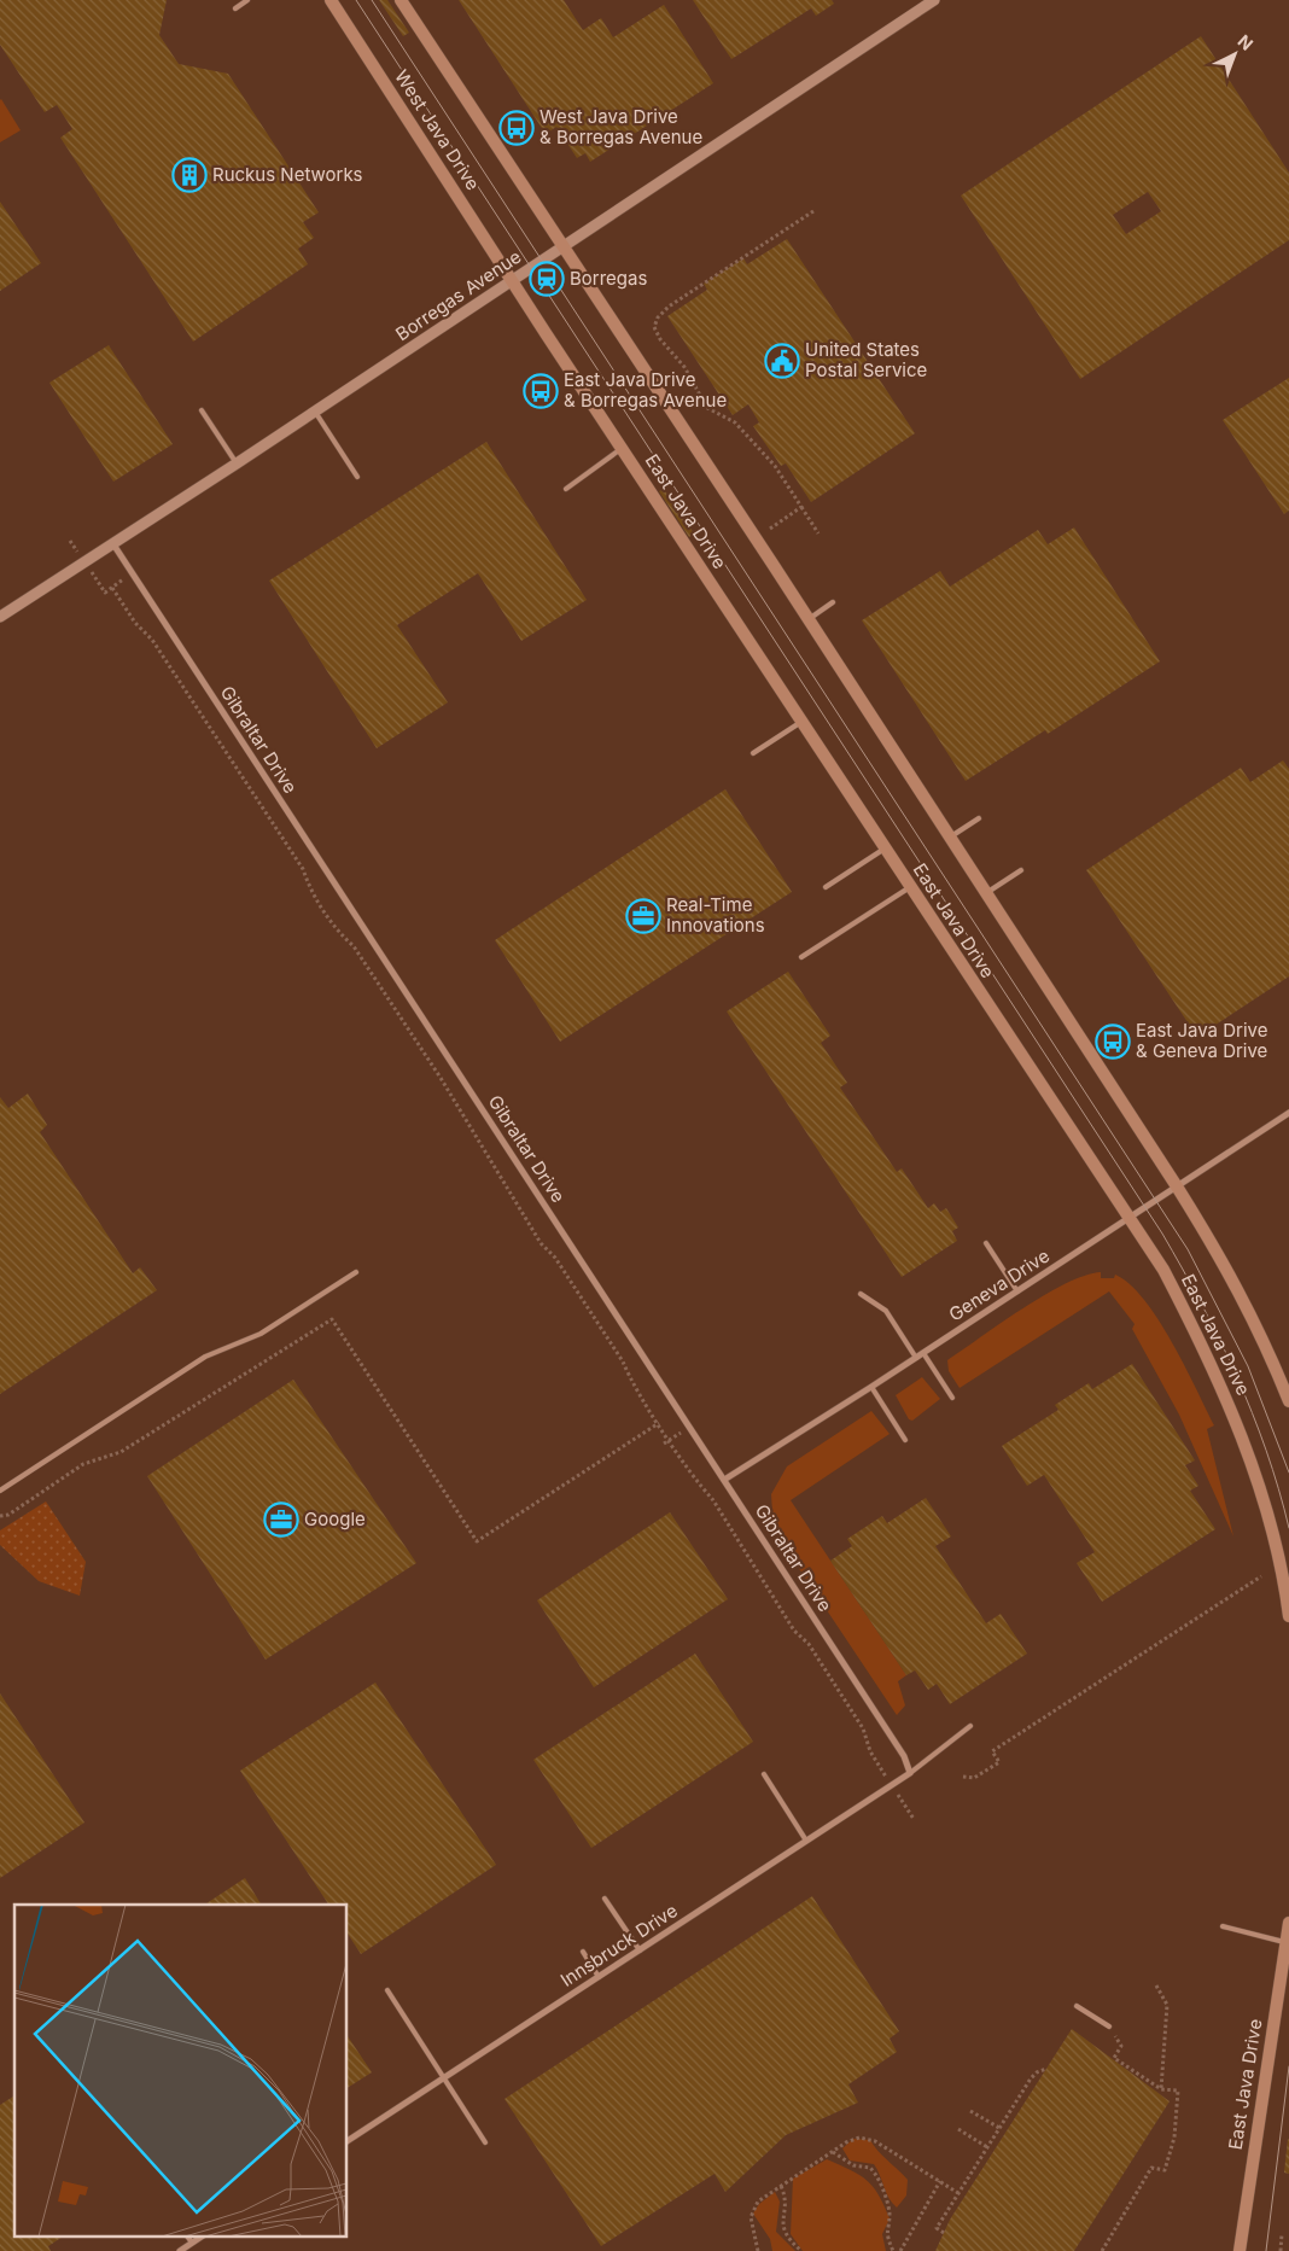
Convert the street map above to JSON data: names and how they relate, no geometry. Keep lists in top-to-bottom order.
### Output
{
  "streets": {
    "main road": ["West Java Drive", "East Java Drive"],
    "street": [
      "Borregas Avenue",
      "Gibraltar Drive",
      "Geneva Drive",
      "Innsbruck Drive"
    ]
  },
  "crossings": [
    ["West Java Drive", "Borregas Avenue"],
    ["West Java Drive", "East Java Drive"],
    ["Borregas Avenue", "East Java Drive"],
    ["Borregas Avenue", "Gibraltar Drive"],
    ["East Java Drive", "Geneva Drive"],
    ["Gibraltar Drive", "Geneva Drive"],
    ["Gibraltar Drive", "Innsbruck Drive"]
  ],
  "places": {
    "bus stop": ["West Java Drive & Borregas Avenue", "East Java Drive & Borregas Avenue", "East Java Drive & Geneva Drive"],
    "building": ["Ruckus Networks"],
    "station": ["Borregas"],
    "public building": ["United States Postal Service"],
    "office": ["Real-Time Innovations", "Google"]
  },
  "north": "top right"
}
